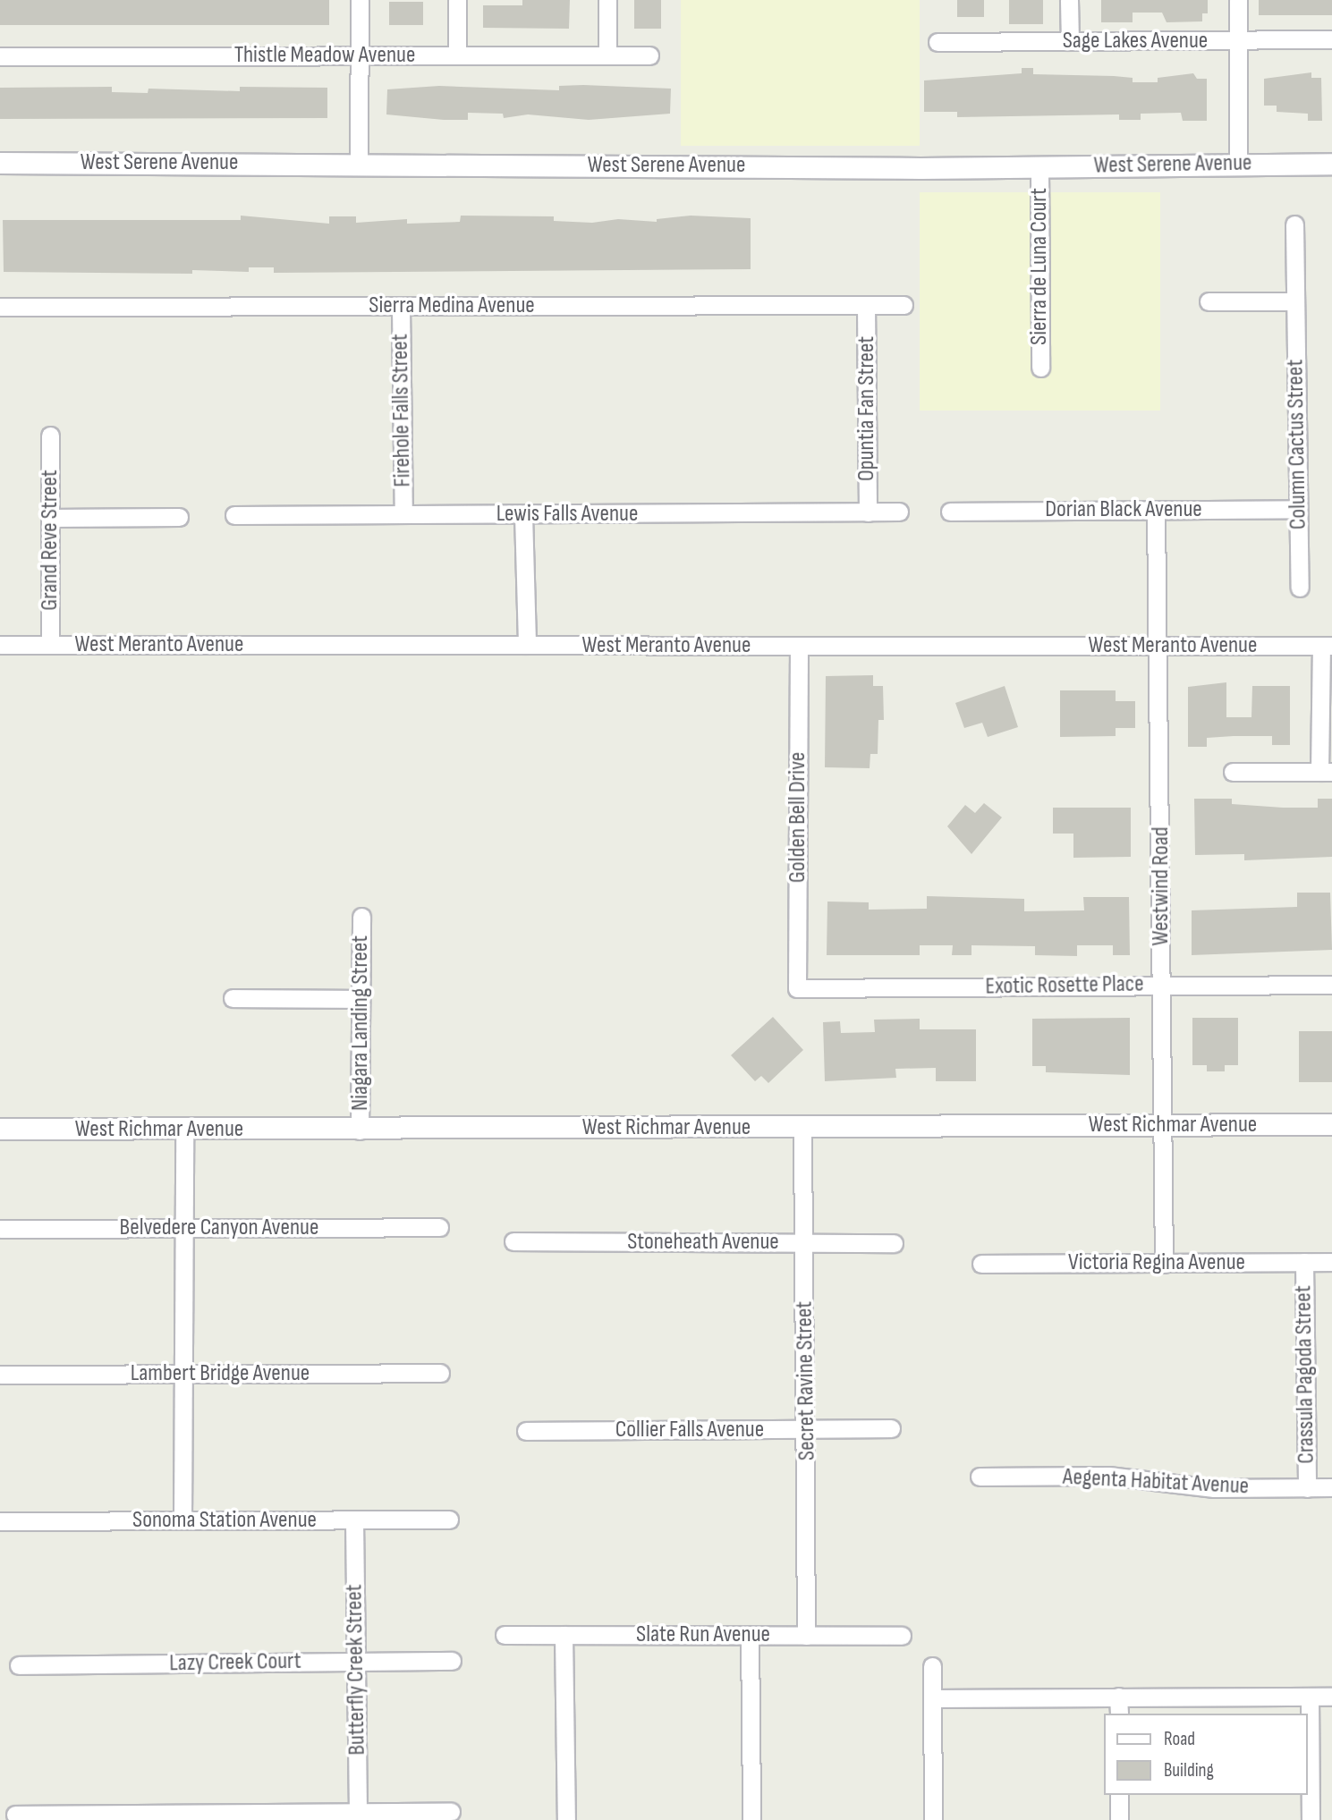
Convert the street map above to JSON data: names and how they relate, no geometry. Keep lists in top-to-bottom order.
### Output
{
  "streets": {
    "street": [
      "Sage Lakes Avenue",
      "Thistle Meadow Avenue",
      "West Serene Avenue",
      "Sierra de Luna Court",
      "Sierra Medina Avenue",
      "Opuntia Fan Street",
      "Firehole Falls Street",
      "Column Cactus Street",
      "Dorian Black Avenue",
      "Lewis Falls Avenue",
      "Grand Reve Street",
      "West Meranto Avenue",
      "Golden Bell Drive",
      "Westwind Road",
      "Exotic Rosette Place",
      "Niagara Landing Street",
      "West Richmar Avenue",
      "Belvedere Canyon Avenue",
      "Stoneheath Avenue",
      "Victoria Regina Avenue",
      "Lambert Bridge Avenue",
      "Crassula Pagoda Street",
      "Secret Ravine Street",
      "Collier Falls Avenue",
      "Aegenta Habitat Avenue",
      "Sonoma Station Avenue",
      "Slate Run Avenue",
      "Lazy Creek Court",
      "Butterfly Creek Street"
    ]
  },
  "crossings": [
    ["West Serene Avenue", "Sierra de Luna Court"],
    ["Sierra Medina Avenue", "Opuntia Fan Street"],
    ["Sierra Medina Avenue", "Firehole Falls Street"],
    ["Opuntia Fan Street", "Lewis Falls Avenue"],
    ["Firehole Falls Street", "Lewis Falls Avenue"],
    ["Column Cactus Street", "Dorian Black Avenue"],
    ["Dorian Black Avenue", "Westwind Road"],
    ["Grand Reve Street", "West Meranto Avenue"],
    ["West Meranto Avenue", "Golden Bell Drive"],
    ["West Meranto Avenue", "Westwind Road"],
    ["Golden Bell Drive", "Exotic Rosette Place"],
    ["Westwind Road", "Exotic Rosette Place"],
    ["Westwind Road", "West Richmar Avenue"],
    ["Westwind Road", "Victoria Regina Avenue"],
    ["Niagara Landing Street", "West Richmar Avenue"],
    ["West Richmar Avenue", "Secret Ravine Street"],
    ["Stoneheath Avenue", "Secret Ravine Street"],
    ["Victoria Regina Avenue", "Crassula Pagoda Street"],
    ["Crassula Pagoda Street", "Aegenta Habitat Avenue"],
    ["Secret Ravine Street", "Collier Falls Avenue"],
    ["Secret Ravine Street", "Slate Run Avenue"],
    ["Sonoma Station Avenue", "Butterfly Creek Street"],
    ["Lazy Creek Court", "Butterfly Creek Street"]
  ],
  "legend": ["Road", "Building"]
}
